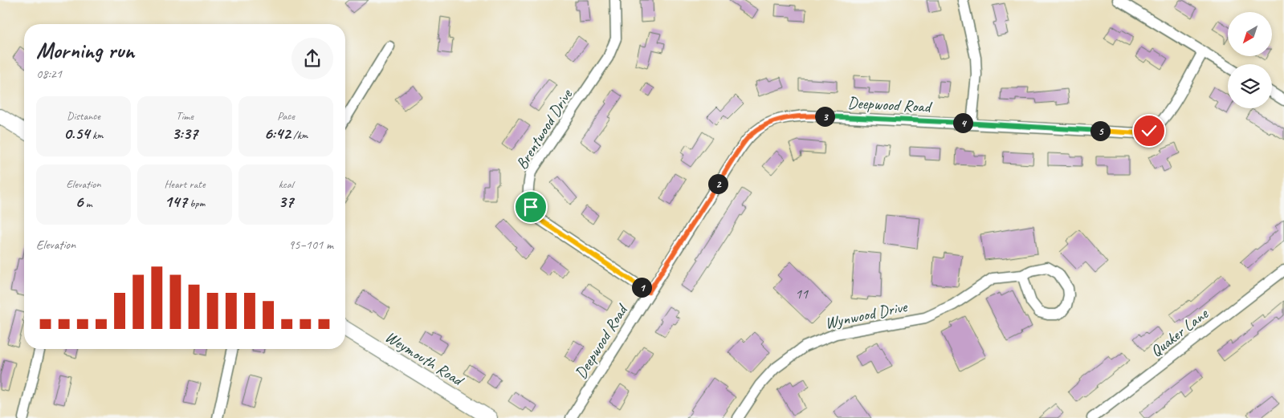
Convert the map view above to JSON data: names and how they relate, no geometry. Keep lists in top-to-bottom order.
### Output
{
  "streets": {
    "street": [
      "Deepwood Road",
      "Brentwood Drive",
      "Wynwood Drive",
      "Quaker Lane",
      "Weymouth Road"
    ]
  },
  "crossings": [
    ["Deepwood Road", "Brentwood Drive"]
  ],
  "house_numbers": ["11"],
  "north": "bottom left",
  "page": {
    "heading": ["Morning run", "08:21"],
    "stats": [
      ["Distance", "0.54 km"],
      ["Time", "3:37"],
      ["Pace", "6:42 /km"],
      ["Elevation", "6 m"],
      ["Heart rate", "147 bpm"],
      ["kcal", "37"]
    ],
    "pins": [
      "3",
      "4",
      "5",
      "2",
      "1"
    ],
    "chart": ["Elevation", "95–101 m"]
  }
}
